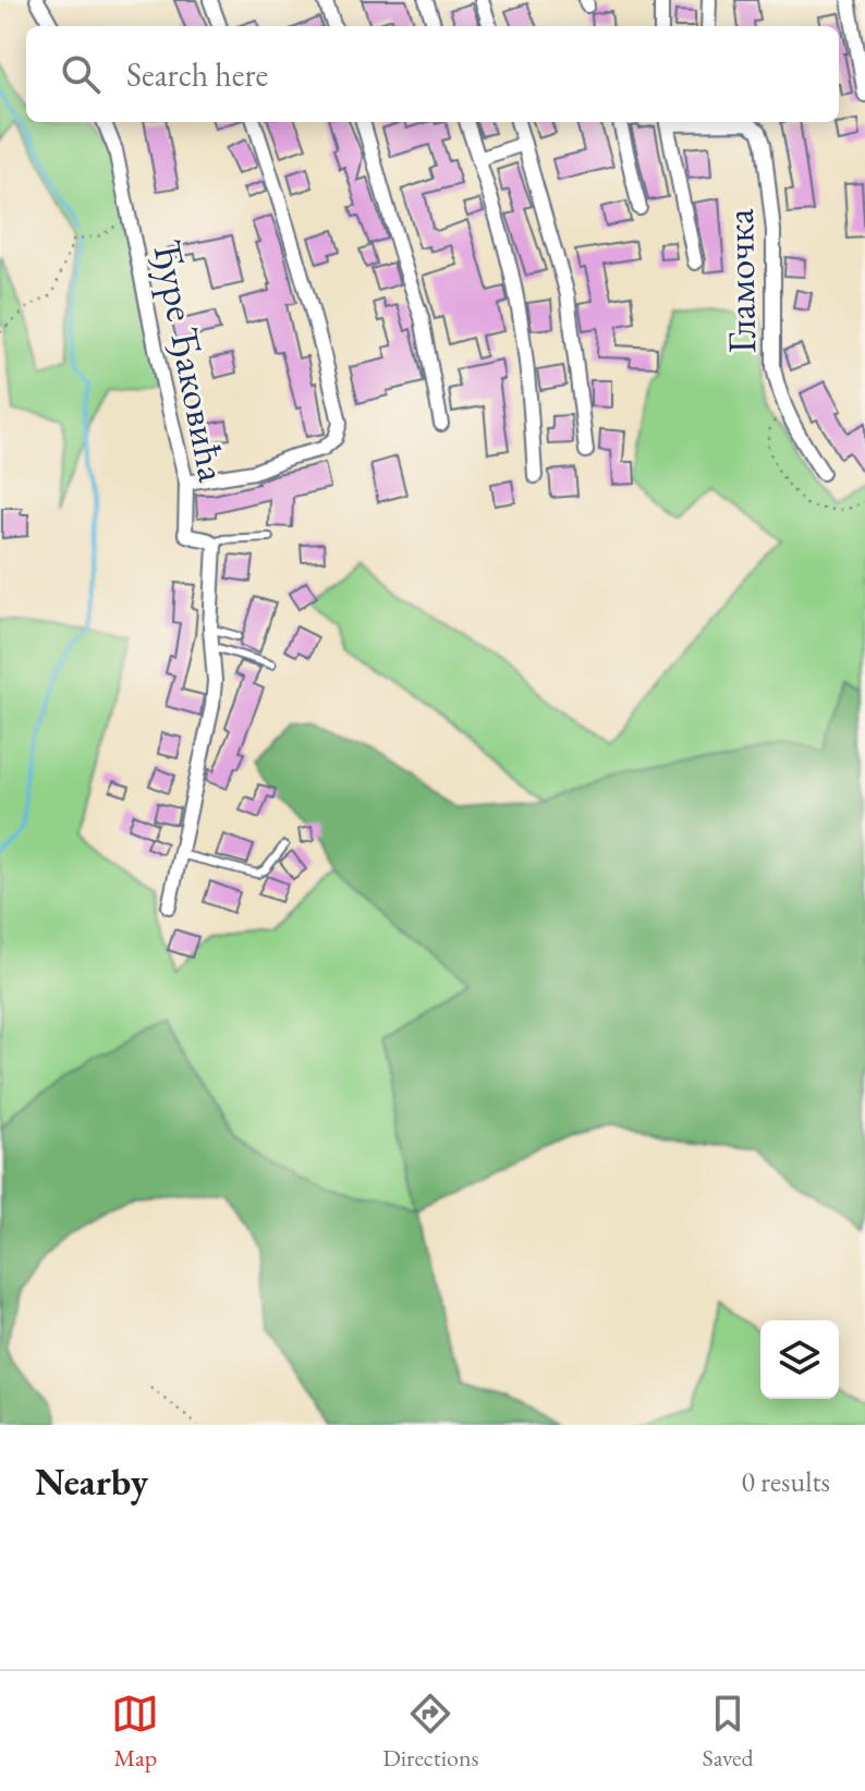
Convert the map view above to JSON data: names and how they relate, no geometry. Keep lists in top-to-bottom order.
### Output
{
  "streets": {
    "street": ["Гламочка", "Ђуре Ђаковића"]
  },
  "page": {
    "search": "Search here",
    "heading": ["Nearby", "0 results"],
    "nav": ["Map", "Directions", "Saved"]
  }
}
